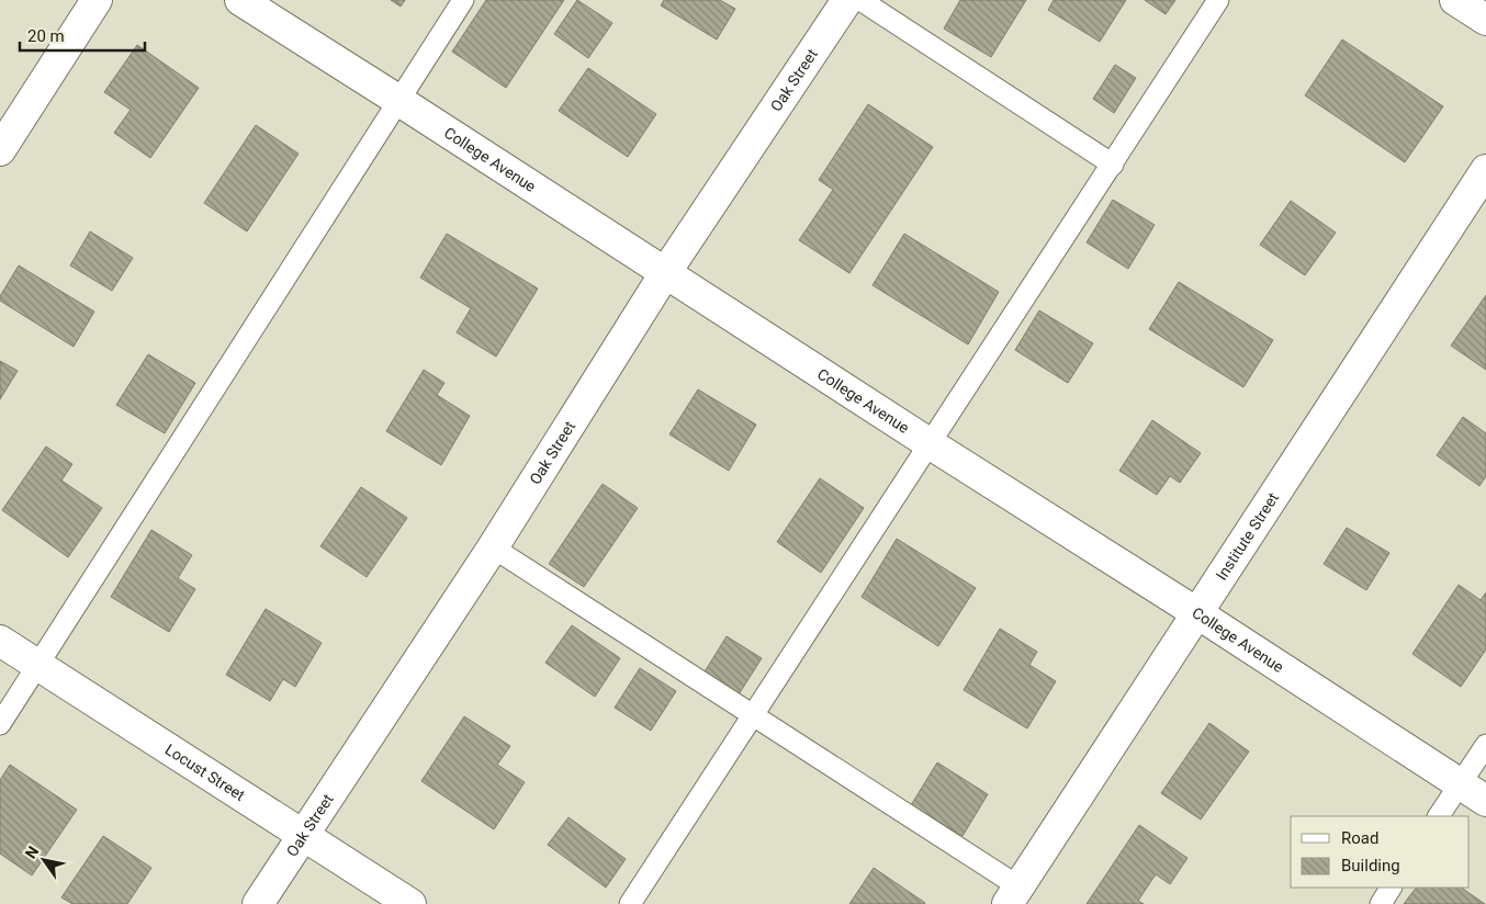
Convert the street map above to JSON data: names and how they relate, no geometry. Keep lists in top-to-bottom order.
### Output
{
  "streets": {
    "street": [
      "Oak Street",
      "College Avenue",
      "Institute Street",
      "Locust Street"
    ]
  },
  "crossings": [
    ["Oak Street", "College Avenue"],
    ["Oak Street", "Locust Street"],
    ["College Avenue", "Institute Street"]
  ],
  "legend": ["Road", "Building"],
  "scale_bar": "20 m",
  "north": "top left"
}
